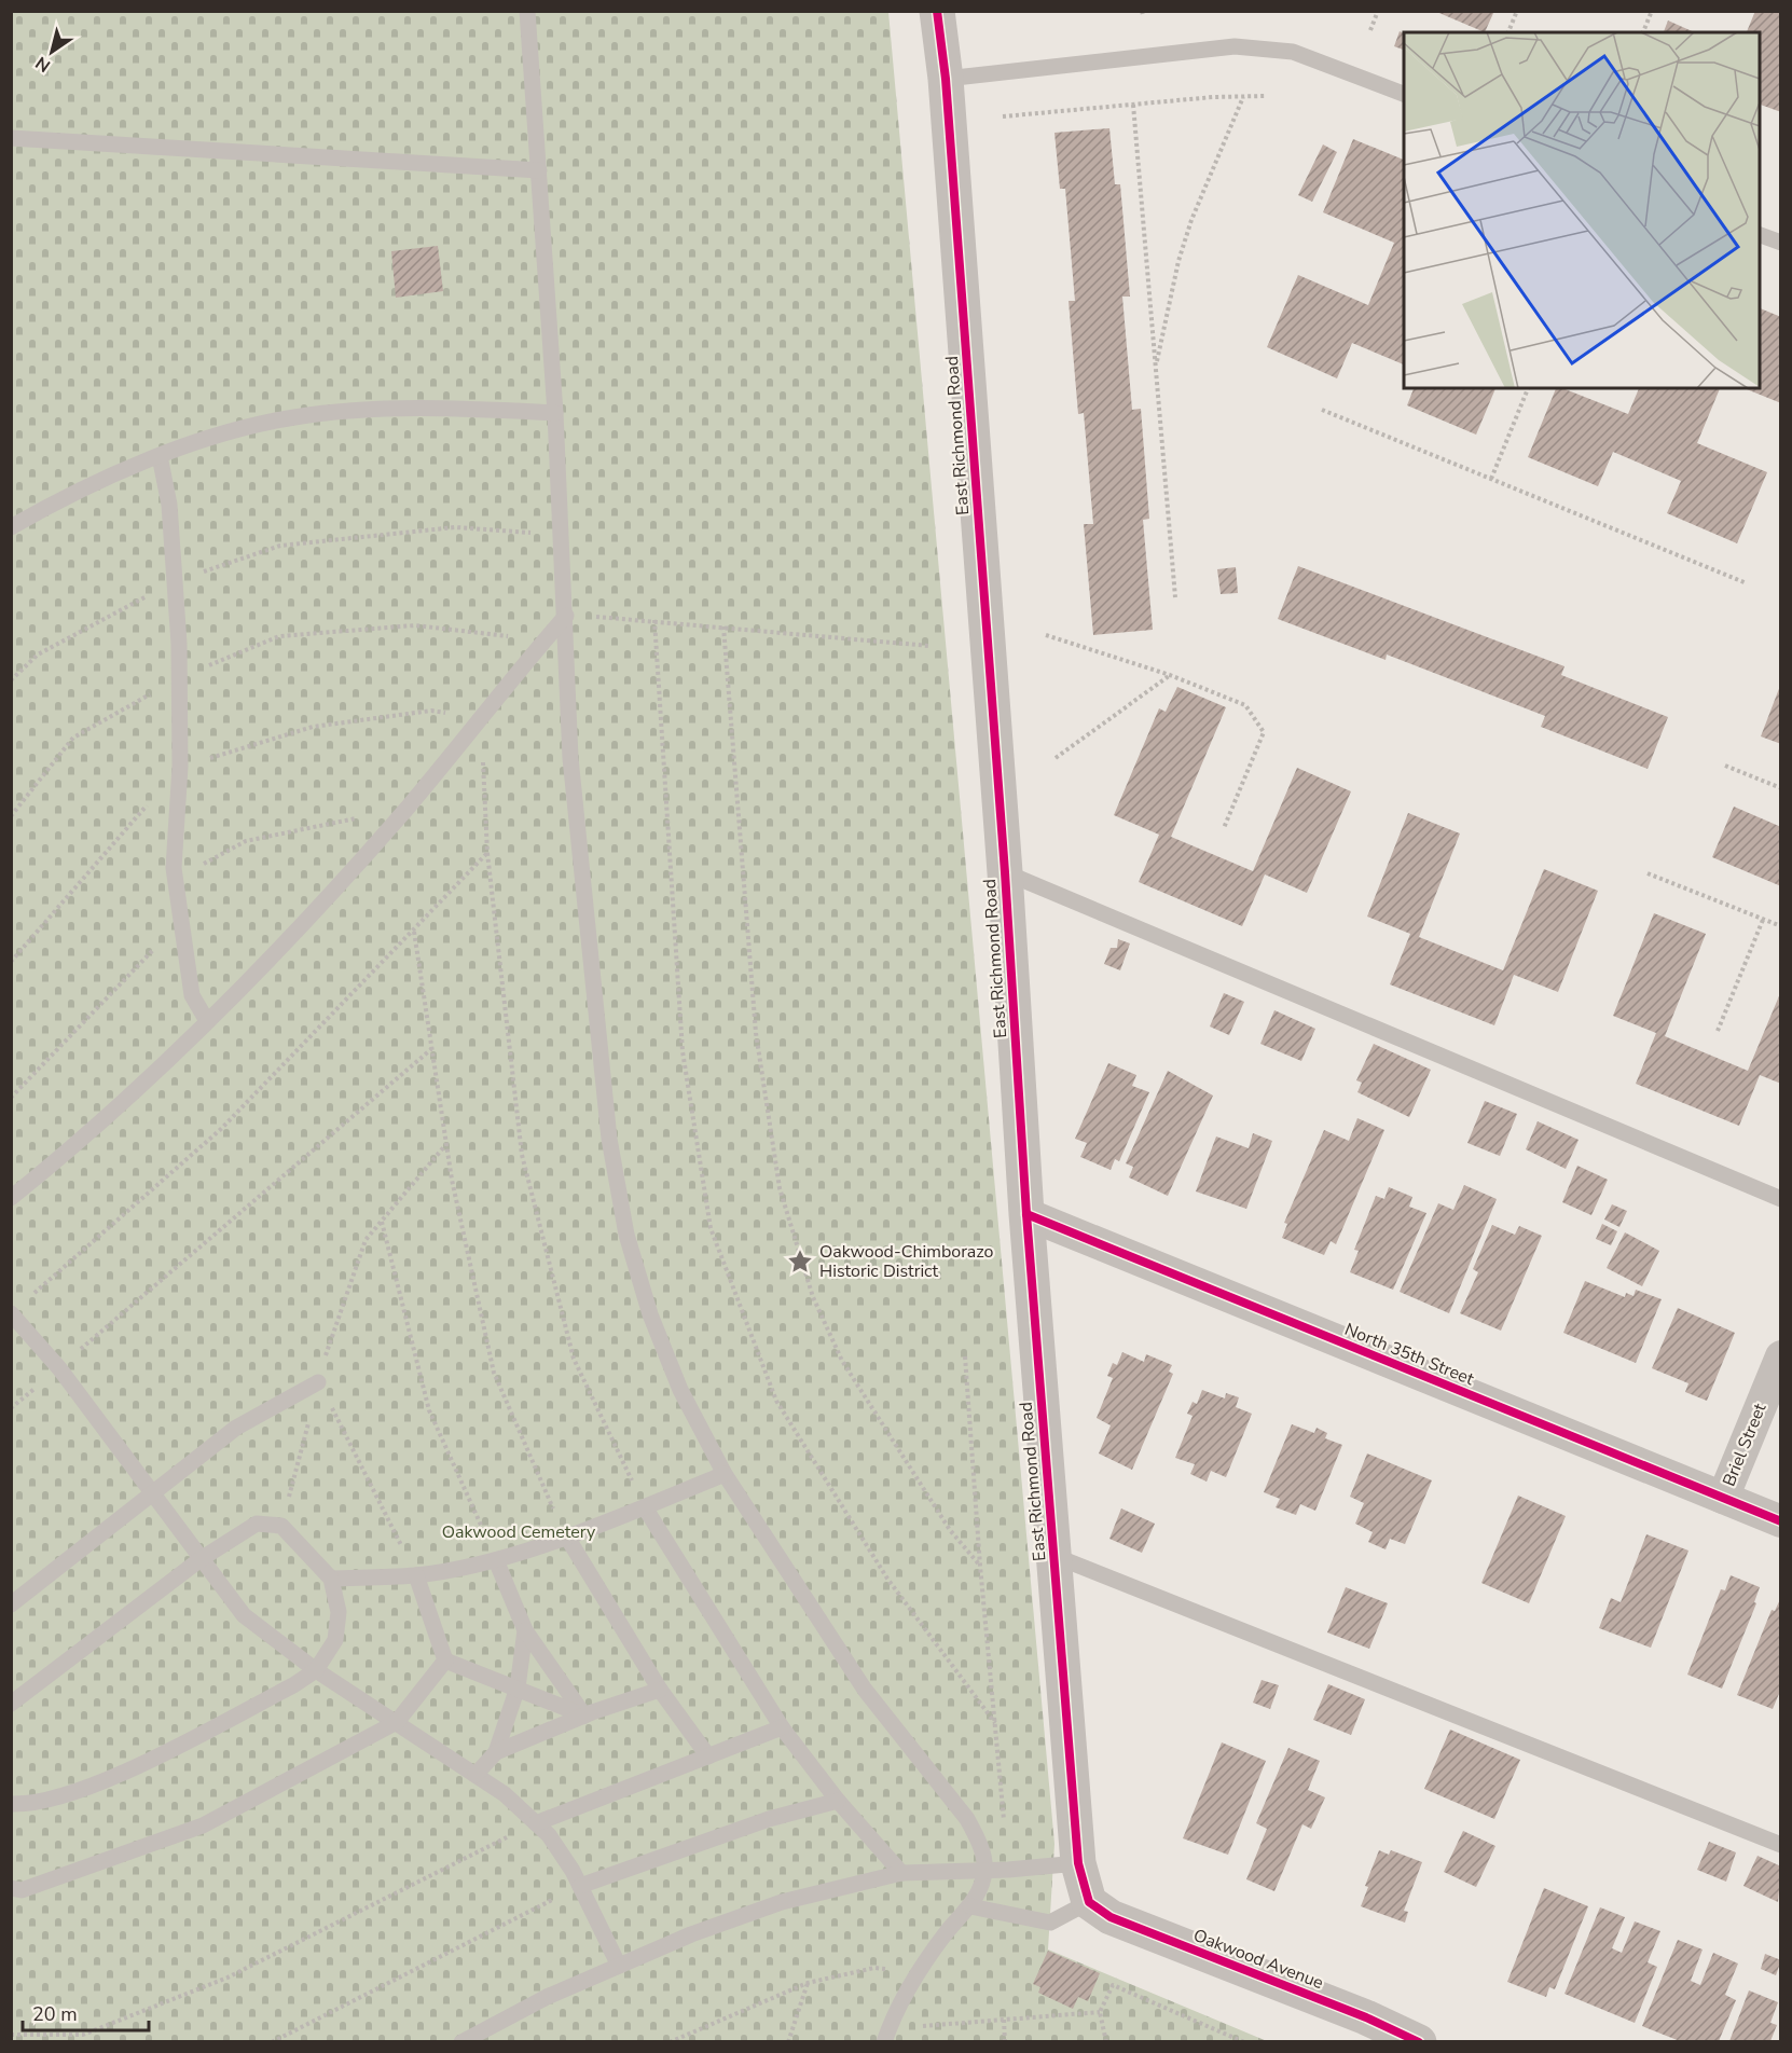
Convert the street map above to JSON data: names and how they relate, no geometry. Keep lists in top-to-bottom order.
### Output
{
  "streets": {
    "street": [
      "East Richmond Road",
      "North 35th Street",
      "Briel Street",
      "Oakwood Avenue"
    ]
  },
  "crossings": [
    ["East Richmond Road", "North 35th Street"],
    ["East Richmond Road", "Oakwood Avenue"],
    ["North 35th Street", "Briel Street"]
  ],
  "parks": ["Oakwood Cemetery"],
  "places": {
    "place": ["Oakwood-Chimborazo Historic District"]
  },
  "scale_bar": "20 m",
  "north": "bottom left"
}
